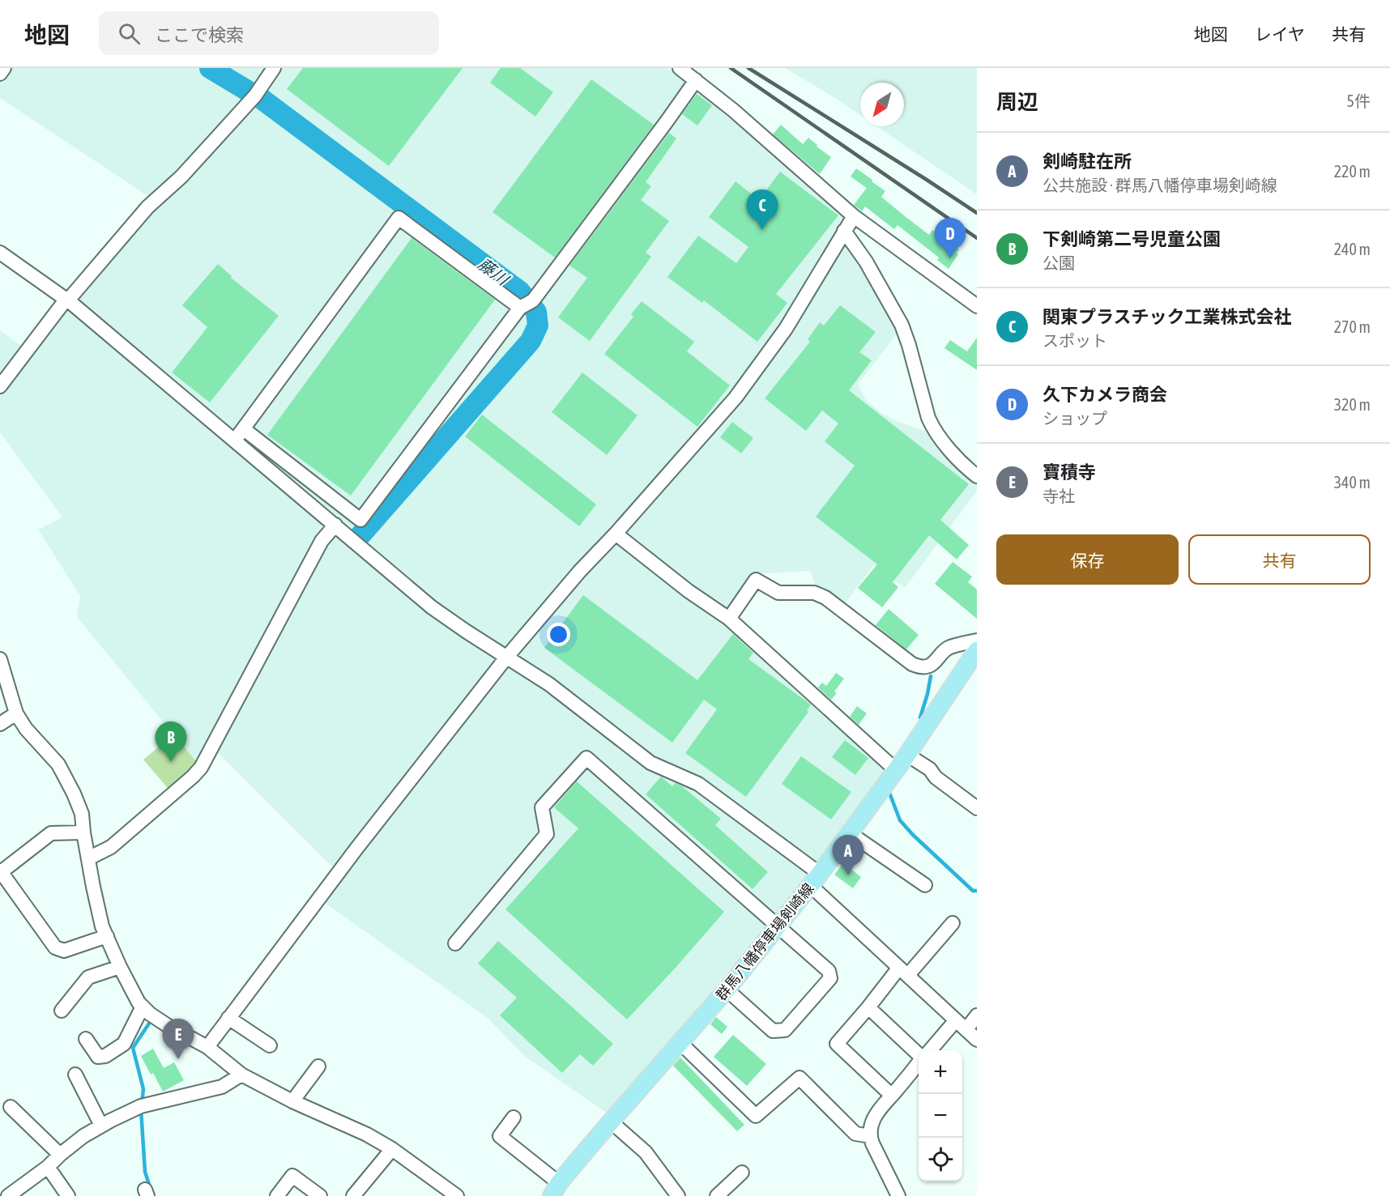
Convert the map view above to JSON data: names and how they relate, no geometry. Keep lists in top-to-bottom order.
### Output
{
  "streets": {
    "main road": ["群馬八幡停車場剣崎線"]
  },
  "water": ["藤川"],
  "north": "bottom left",
  "page": {
    "header": "地図",
    "search": "ここで検索",
    "nav": ["地図", "レイヤ", "共有"],
    "heading": ["周辺", "5件"],
    "list": [
      {
        "mark": "A",
        "name": "剣崎駐在所",
        "note": "公共施設 · 群馬八幡停車場剣崎線",
        "value": "220 m"
      },
      {
        "mark": "B",
        "name": "下剣崎第二号児童公園",
        "note": "公園",
        "value": "240 m"
      },
      {
        "mark": "C",
        "name": "関東プラスチック工業株式会社",
        "note": "スポット",
        "value": "270 m"
      },
      {
        "mark": "D",
        "name": "久下カメラ商会",
        "note": "ショップ",
        "value": "320 m"
      },
      {
        "mark": "E",
        "name": "寶積寺",
        "note": "寺社",
        "value": "340 m"
      }
    ],
    "pins": [
      "C",
      "D",
      "B",
      "A",
      "E"
    ],
    "buttons": ["保存", "共有"],
    "map_buttons": ["+", "−"]
  }
}
